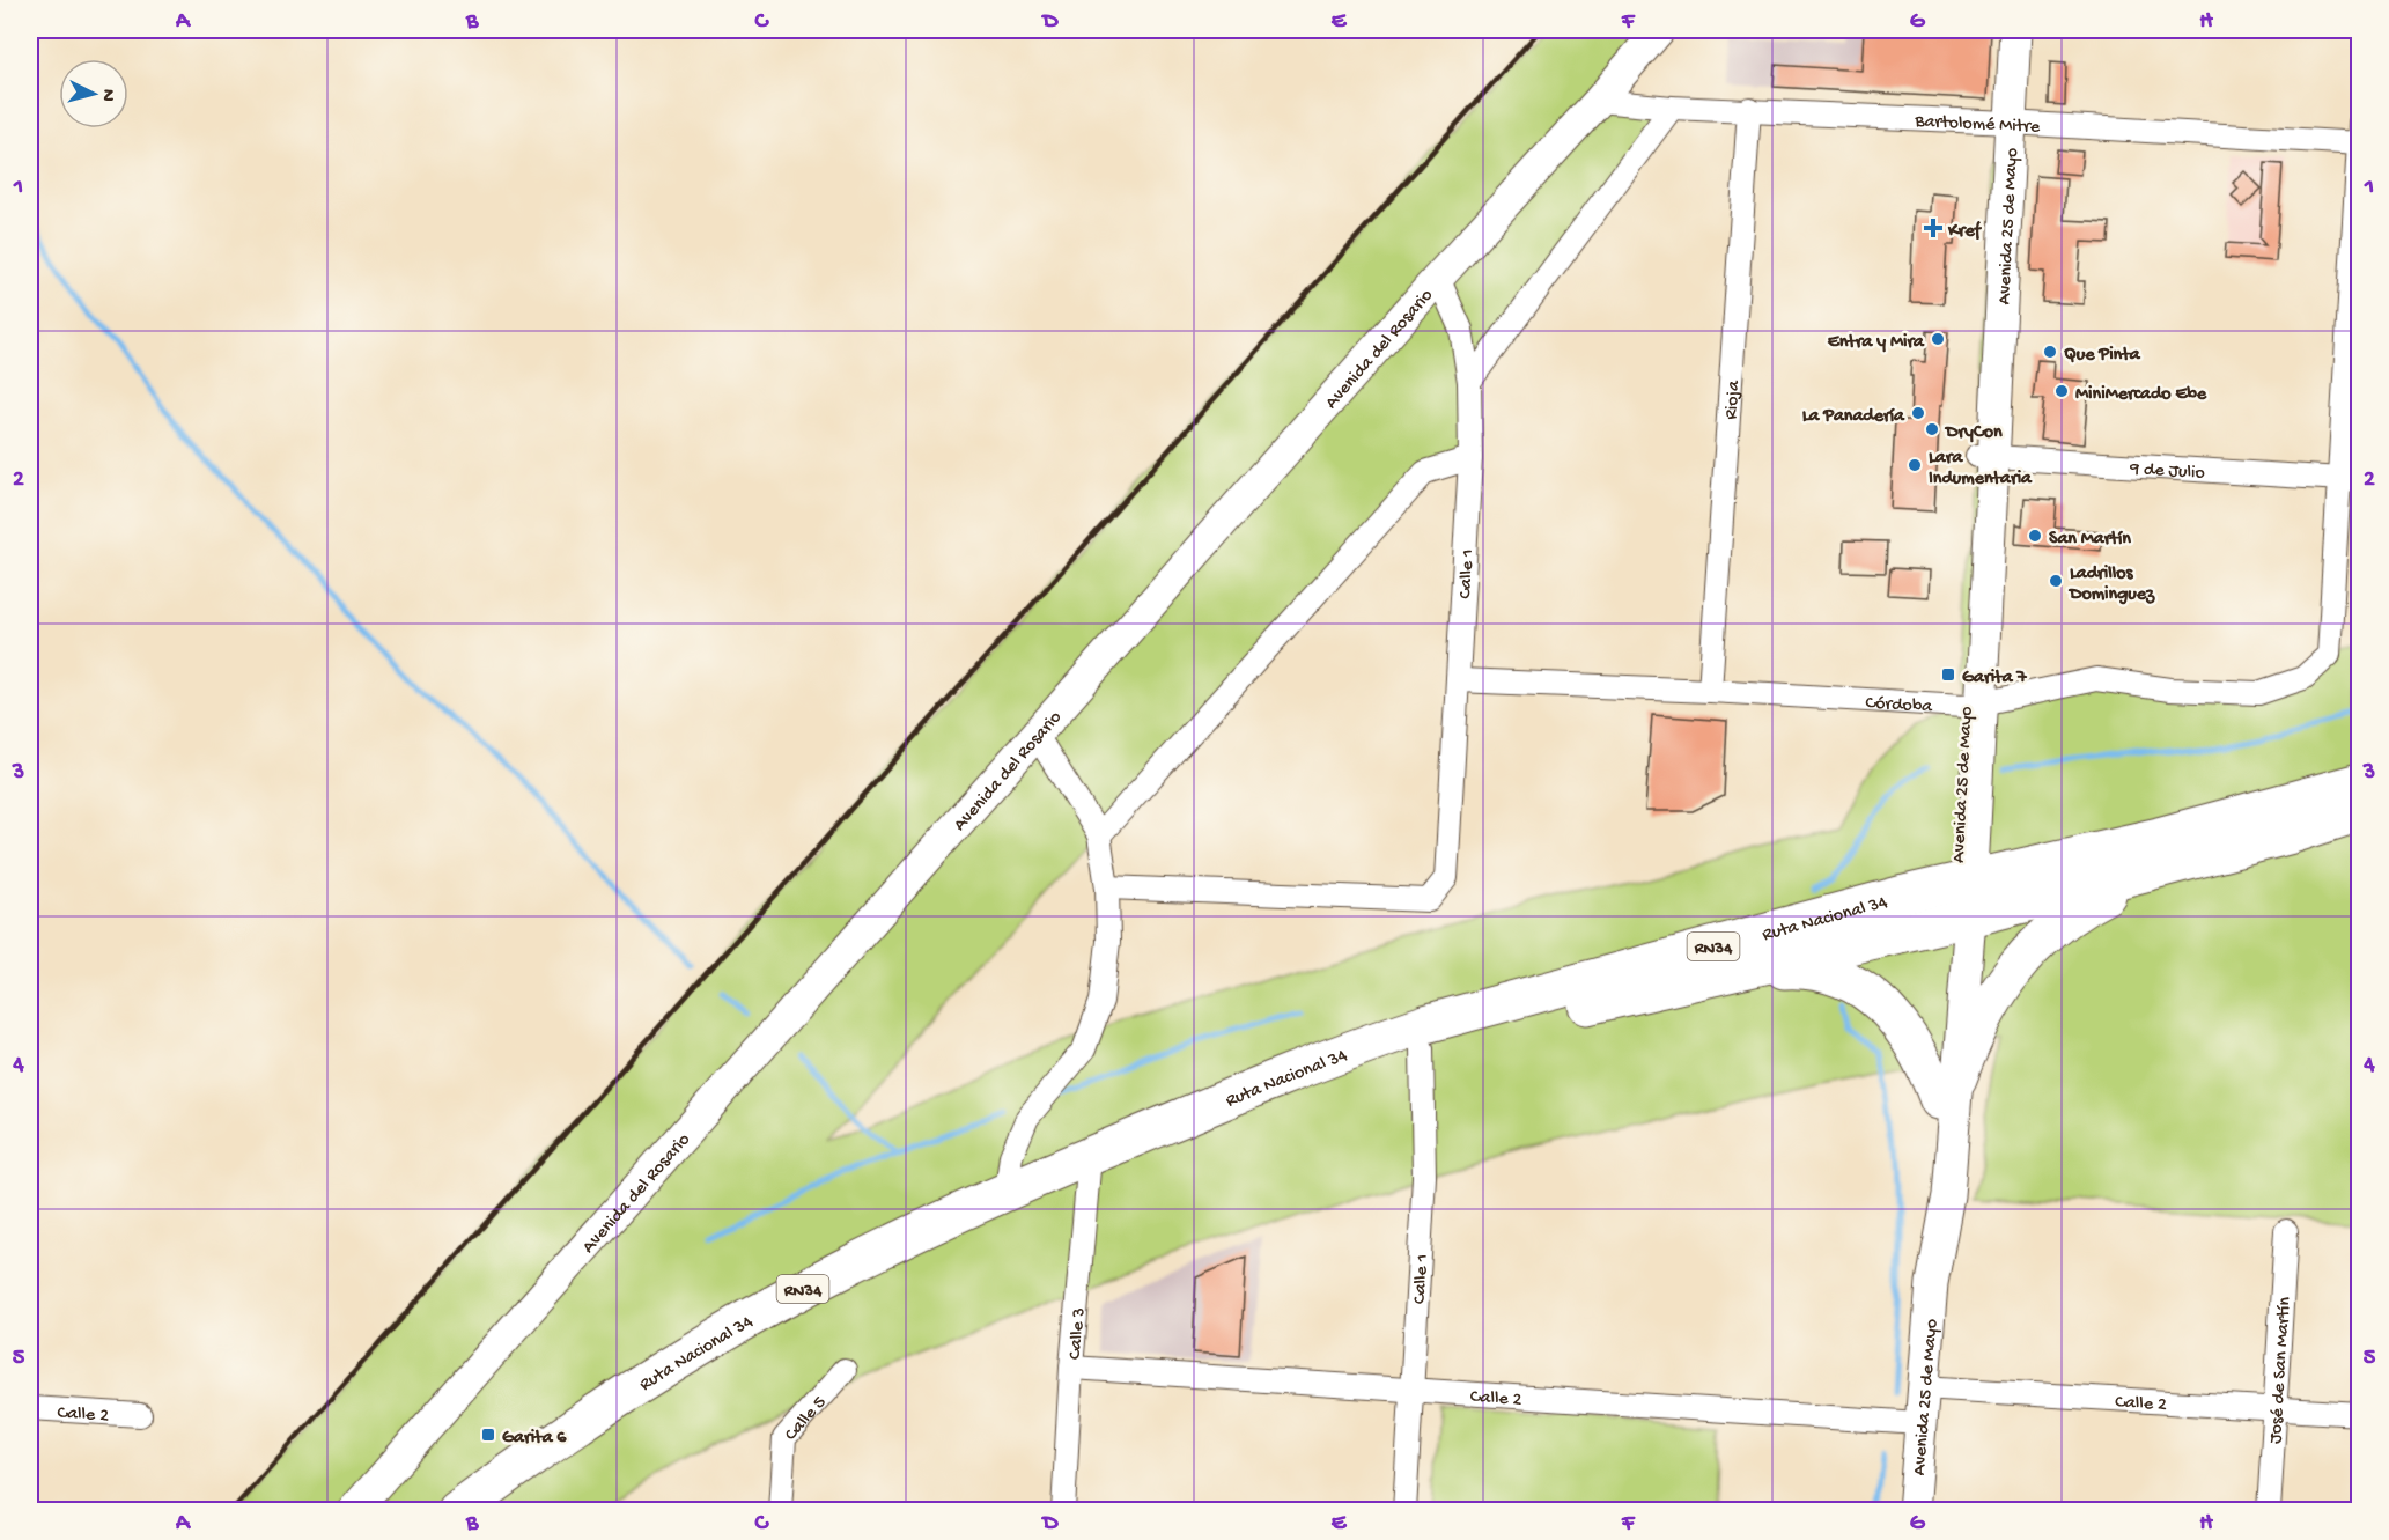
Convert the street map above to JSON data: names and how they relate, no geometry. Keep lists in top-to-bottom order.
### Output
{
  "streets": {
    "highway": ["Ruta Nacional 34", "RN34"],
    "main road": ["Avenida 25 de Mayo", "Avenida del Rosario"],
    "street": [
      "Bartolomé Mitre",
      "Rioja",
      "9 de Julio",
      "Calle 1",
      "Córdoba",
      "Calle 3",
      "José de San Martín",
      "Calle 2",
      "Calle 5"
    ]
  },
  "crossings": [
    ["Bartolomé Mitre", "Avenida 25 de Mayo"],
    ["Bartolomé Mitre", "Avenida del Rosario"],
    ["Bartolomé Mitre", "Rioja"],
    ["Avenida 25 de Mayo", "9 de Julio"],
    ["Avenida 25 de Mayo", "Córdoba"],
    ["Avenida 25 de Mayo", "Ruta Nacional 34"],
    ["Avenida 25 de Mayo", "RN34"],
    ["Avenida 25 de Mayo", "Calle 2"],
    ["Avenida del Rosario", "Calle 1"],
    ["Rioja", "Córdoba"],
    ["9 de Julio", "Córdoba"],
    ["Calle 1", "Córdoba"],
    ["Calle 1", "Ruta Nacional 34"],
    ["Calle 1", "Calle 2"],
    ["Ruta Nacional 34", "RN34"],
    ["Ruta Nacional 34", "Calle 3"],
    ["Calle 3", "Calle 2"],
    ["José de San Martín", "Calle 2"]
  ],
  "places": {
    "health": ["Kref"],
    "other": [
      "Entra y Mira",
      "Que Pinta",
      "MiniMercado Ebe",
      "La Panadería",
      "DryCon",
      "Lara Indumentaria",
      "San Martín",
      "Ladrillos Dominguez"
    ],
    "transit": ["Garita 7", "Garita 6"]
  },
  "north": "right",
  "grid": {
    "columns": [
      "A",
      "B",
      "C",
      "D",
      "E",
      "F",
      "G",
      "H"
    ],
    "rows": [
      "1",
      "2",
      "3",
      "4",
      "5"
    ]
  }
}
